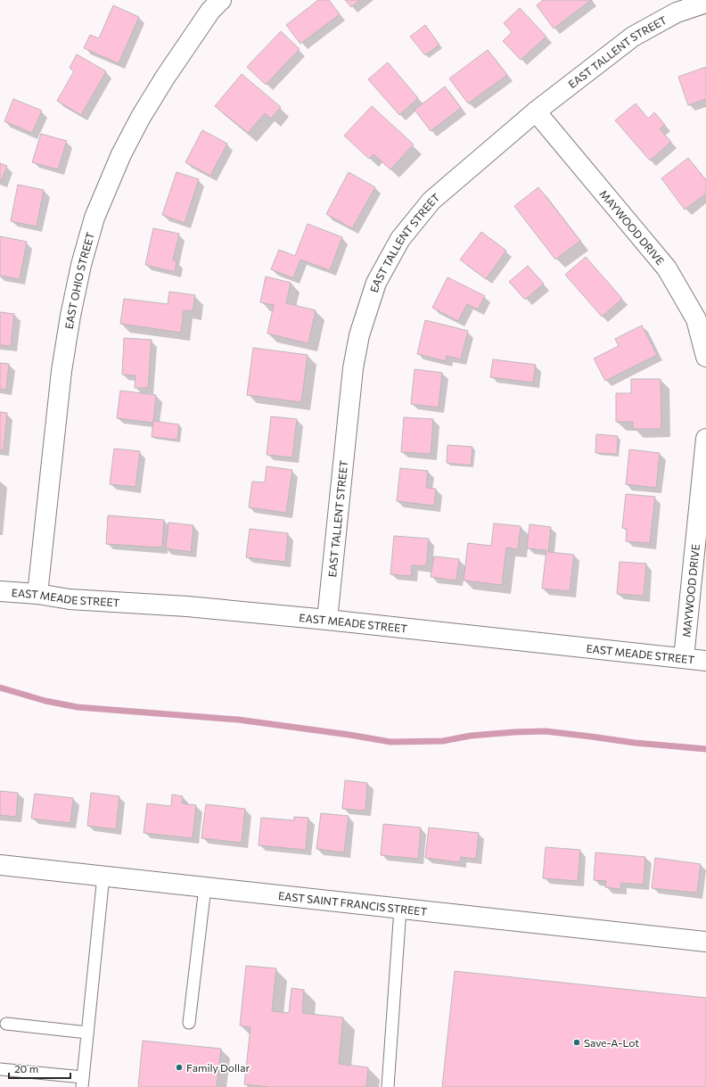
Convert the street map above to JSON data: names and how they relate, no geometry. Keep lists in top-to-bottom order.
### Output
{
  "streets": {
    "street": [
      "EAST TALLENT STREET",
      "MAYWOOD DRIVE",
      "EAST OHIO STREET",
      "EAST MEADE STREET",
      "EAST SAINT FRANCIS STREET"
    ]
  },
  "crossings": [
    ["EAST TALLENT STREET", "MAYWOOD DRIVE"],
    ["EAST TALLENT STREET", "EAST MEADE STREET"],
    ["MAYWOOD DRIVE", "EAST MEADE STREET"],
    ["EAST OHIO STREET", "EAST MEADE STREET"]
  ],
  "places": ["Save-A-Lot", "Family Dollar"],
  "scale_bar": "20 m"
}
